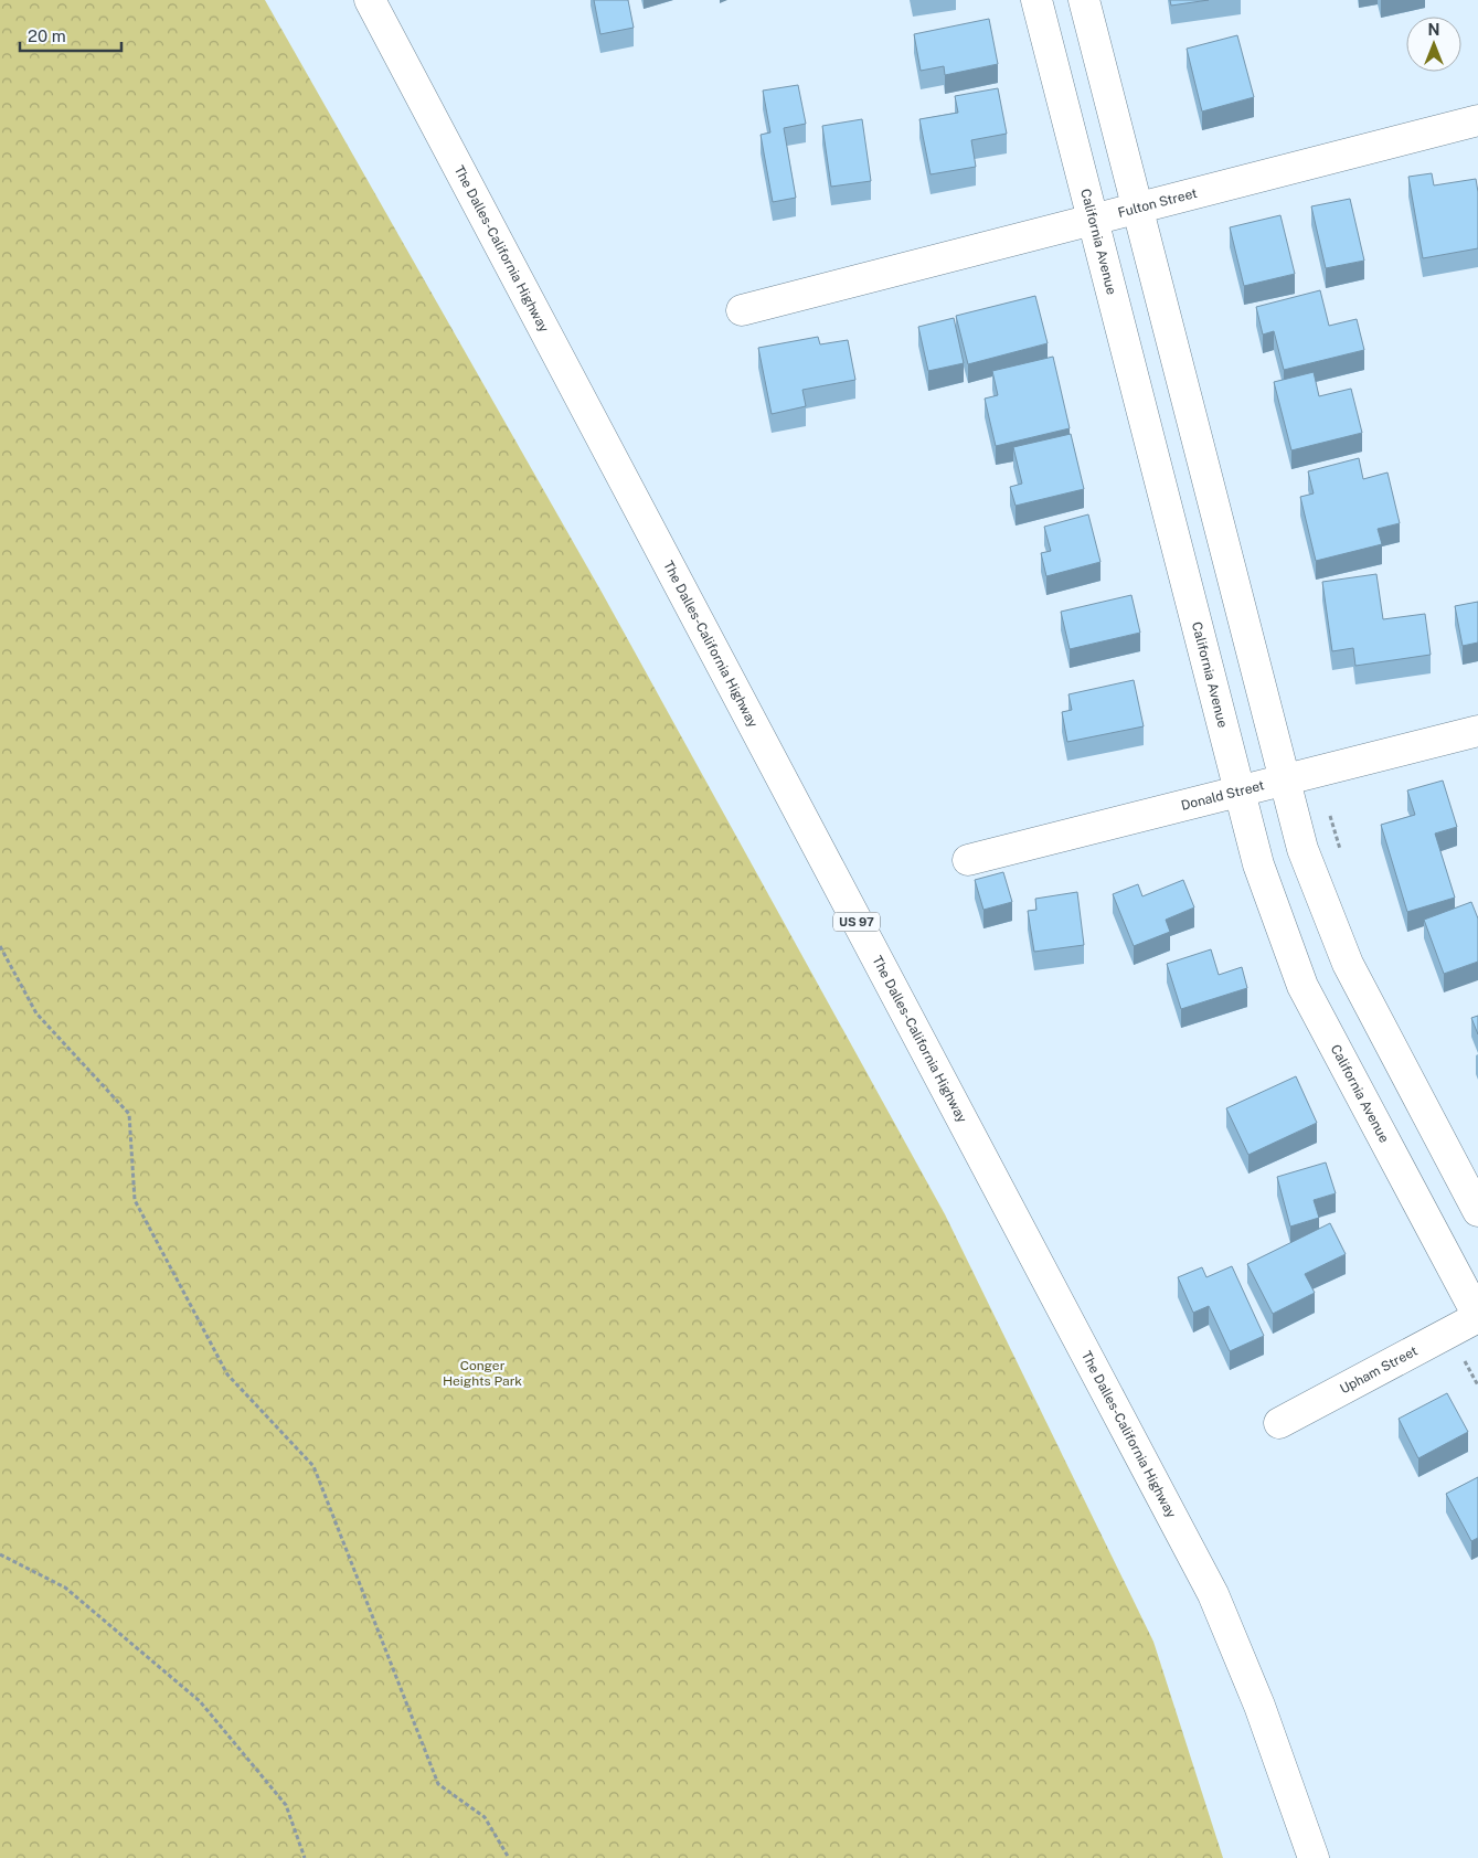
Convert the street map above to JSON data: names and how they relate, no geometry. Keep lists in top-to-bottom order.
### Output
{
  "streets": {
    "main road": [
      "Fulton Street",
      "California Avenue",
      "The Dalles-California Highway",
      "Donald Street",
      "US 97",
      "Upham Street"
    ]
  },
  "crossings": [
    ["Fulton Street", "California Avenue"],
    ["California Avenue", "Donald Street"],
    ["California Avenue", "Upham Street"]
  ],
  "parks": ["Conger Heights Park"],
  "scale_bar": "20 m",
  "north": "top"
}
